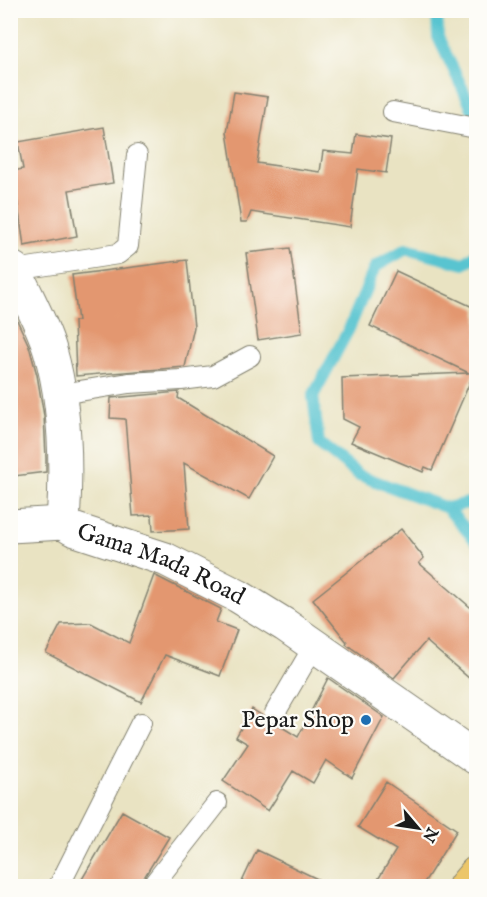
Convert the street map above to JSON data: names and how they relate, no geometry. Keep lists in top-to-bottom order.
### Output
{
  "streets": {
    "street": ["Gama Mada Road"]
  },
  "places": ["Pepar Shop"],
  "north": "bottom right"
}
